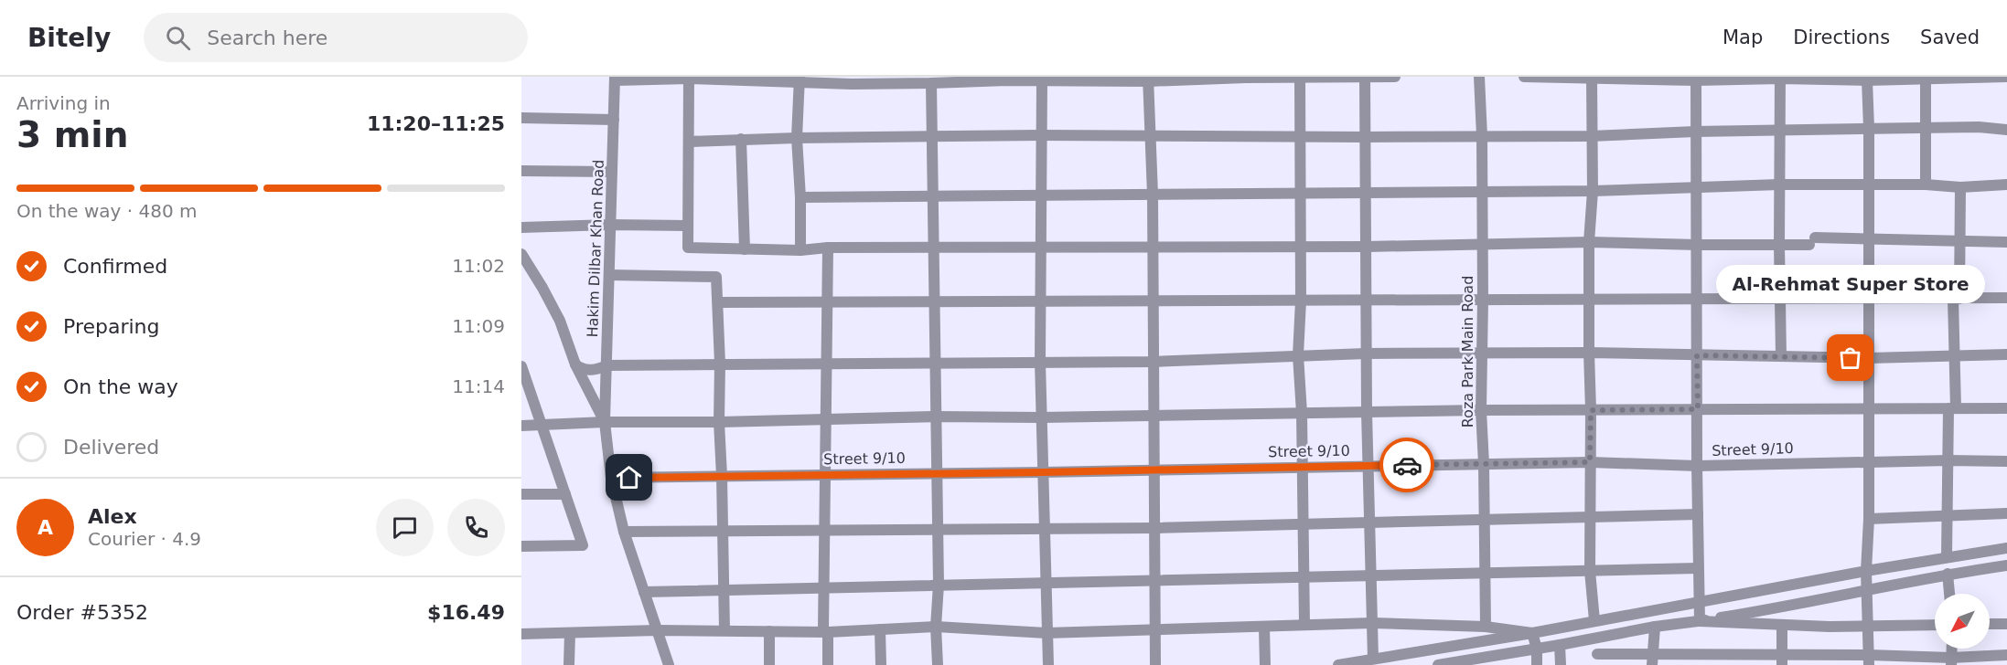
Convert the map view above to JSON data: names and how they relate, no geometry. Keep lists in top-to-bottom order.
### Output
{
  "streets": {
    "street": ["Hakim Dilbar Khan Road", "Roza Park Main Road", "Street 9/10"]
  },
  "crossings": [
    ["Roza Park Main Road", "Street 9/10"]
  ],
  "places": ["Al-Rehmat Super Store"],
  "north": "bottom left",
  "page": {
    "header": "Bitely",
    "search": "Search here",
    "nav": ["Map", "Directions", "Saved"],
    "heading": ["3 min", "Arriving in", "11:20–11:25"],
    "panel": [
      "Alex",
      "Courier · 4.9",
      "Order #5352",
      "$16.49"
    ],
    "bar": "On the way · 480 m",
    "list": [
      ["Confirmed", "11:02"],
      ["Preparing", "11:09"],
      ["On the way", "11:14"],
      "Delivered"
    ],
    "bubble": "Al-Rehmat Super Store",
    "round": "A"
  }
}
